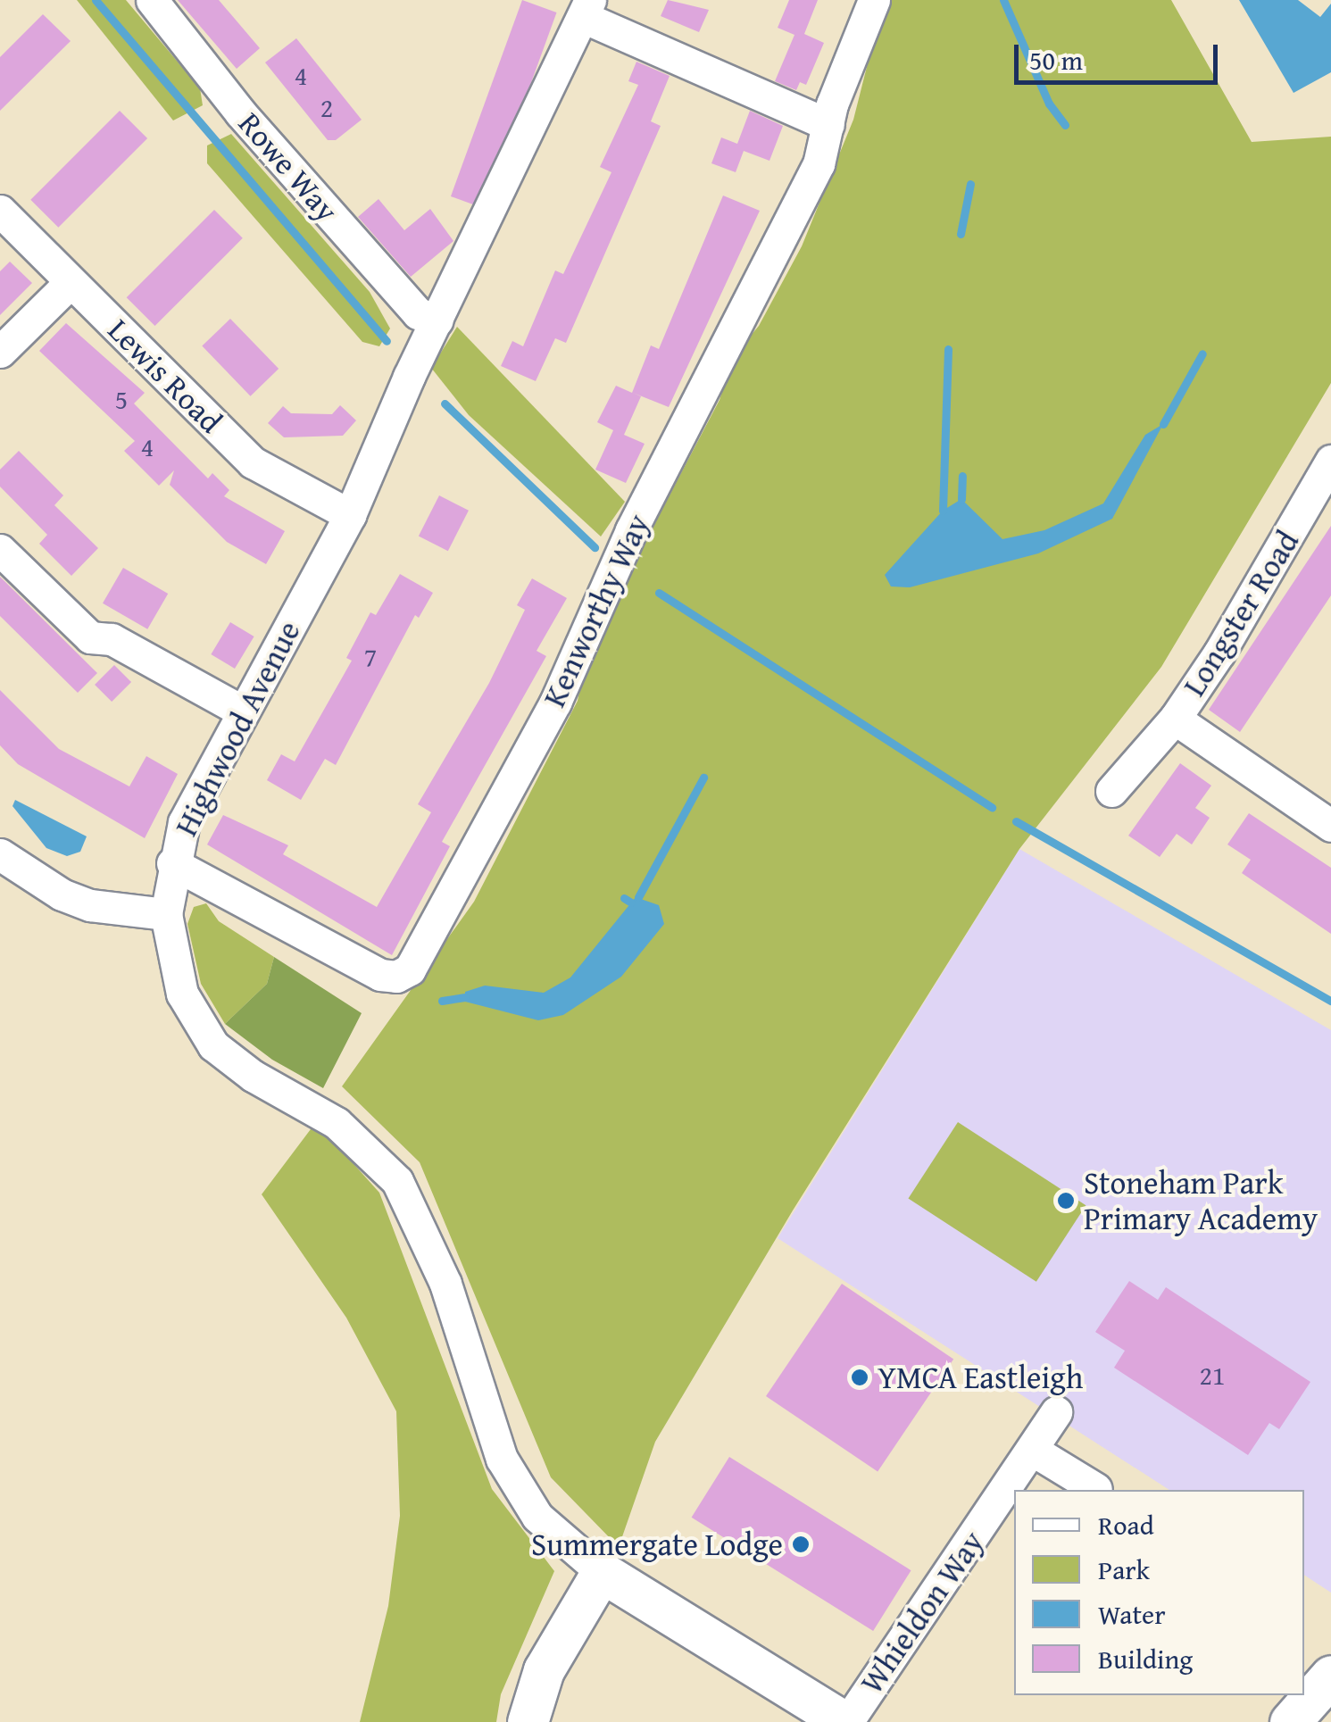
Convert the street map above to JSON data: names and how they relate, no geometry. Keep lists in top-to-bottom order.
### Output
{
  "streets": {
    "street": [
      "Rowe Way",
      "Lewis Road",
      "Kenworthy Way",
      "Longster Road",
      "Highwood Avenue",
      "Whieldon Way"
    ]
  },
  "crossings": [
    ["Rowe Way", "Highwood Avenue"],
    ["Lewis Road", "Highwood Avenue"],
    ["Kenworthy Way", "Highwood Avenue"]
  ],
  "places": ["Stoneham Park Primary Academy", "YMCA Eastleigh", "Summergate Lodge"],
  "house_numbers": [
    "4",
    "2",
    "5",
    "4",
    "7",
    "21"
  ],
  "legend": [
    "Road",
    "Park",
    "Water",
    "Building"
  ],
  "scale_bar": "50 m"
}
